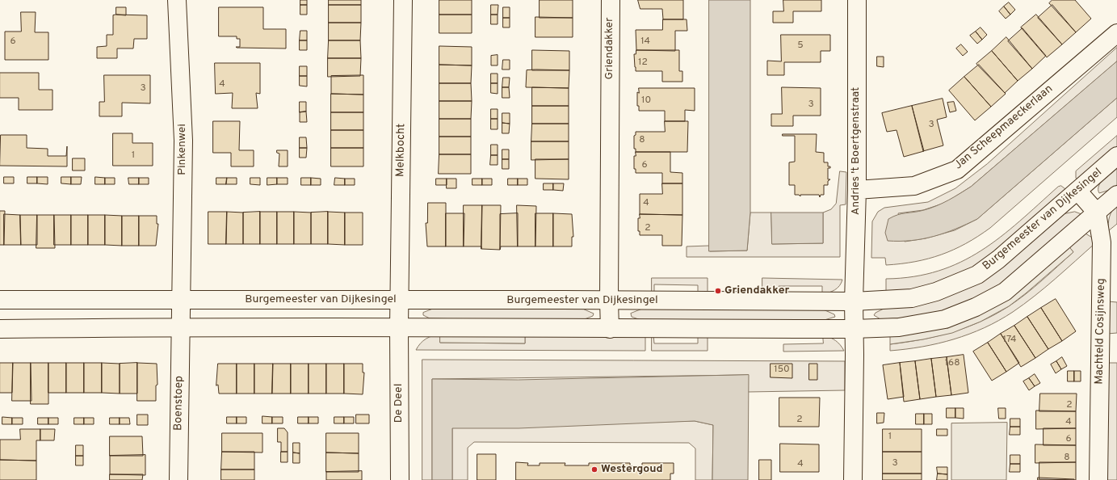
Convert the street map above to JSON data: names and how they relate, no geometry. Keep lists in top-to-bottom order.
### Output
{
  "streets": {
    "street": [
      "Griendakker",
      "Jan Scheepmaeckerlaan",
      "Pinkenwei",
      "Melkbocht",
      "Andries 't Boertgenstraat",
      "Burgemeester van Dijkesingel",
      "Machteld Cosijnsweg",
      "Boenstoep",
      "De Deel"
    ]
  },
  "crossings": [
    ["Griendakker", "Burgemeester van Dijkesingel"],
    ["Jan Scheepmaeckerlaan", "Andries 't Boertgenstraat"],
    ["Pinkenwei", "Burgemeester van Dijkesingel"],
    ["Pinkenwei", "Boenstoep"],
    ["Melkbocht", "Burgemeester van Dijkesingel"],
    ["Melkbocht", "De Deel"],
    ["Andries 't Boertgenstraat", "Burgemeester van Dijkesingel"]
  ],
  "places": ["Griendakker", "Westergoud"],
  "house_numbers": [
    "6",
    "14",
    "5",
    "12",
    "4",
    "3",
    "10",
    "3",
    "3",
    "8",
    "1",
    "6",
    "4",
    "2",
    "174",
    "168",
    "150",
    "2",
    "2",
    "4",
    "1",
    "6",
    "8",
    "3",
    "4"
  ]
}
